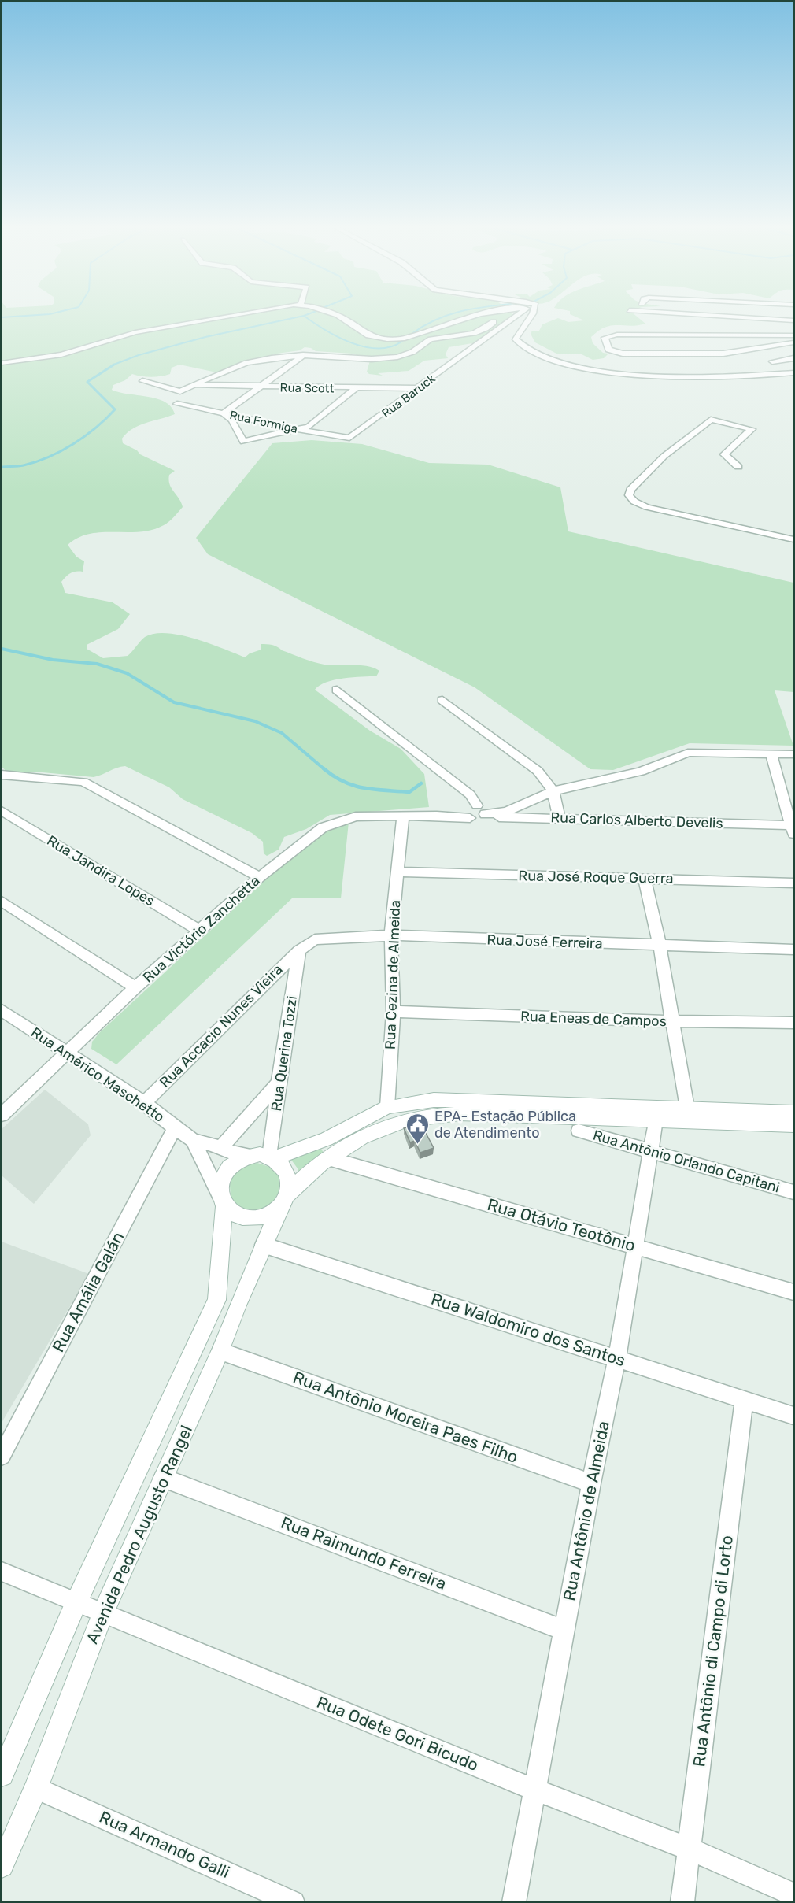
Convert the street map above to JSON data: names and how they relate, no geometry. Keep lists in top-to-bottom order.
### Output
{
  "streets": {
    "street": [
      "Rua Scott",
      "Rua Baruck",
      "Rua Formiga",
      "Rua Carlos Alberto Develis",
      "Rua Jandira Lopes",
      "Rua José Roque Guerra",
      "Rua Victório Zanchetta",
      "Rua José Ferreira",
      "Rua Cezina de Almeida",
      "Rua Eneas de Campos",
      "Rua Accacio Nunes Vieira",
      "Rua Querina Tozzi",
      "Rua Américo Maschetto",
      "Rua Antônio Orlando Capitani",
      "Rua Otávio Teotônio",
      "Rua Amália Galán",
      "Rua Waldomiro dos Santos",
      "Rua Antônio Moreira Paes Filho",
      "Rua Antônio de Almeida",
      "Avenida Pedro Augusto Rangel",
      "Rua Raimundo Ferreira",
      "Rua Antônio di Campo di Lorto",
      "Rua Odete Gori Bicudo",
      "Rua Armando Galli"
    ]
  },
  "crossings": [
    ["Rua Scott", "Rua Baruck"],
    ["Rua Baruck", "Rua Formiga"],
    ["Rua Carlos Alberto Develis", "Rua Victório Zanchetta"],
    ["Rua Jandira Lopes", "Rua Victório Zanchetta"],
    ["Rua José Roque Guerra", "Rua Cezina de Almeida"],
    ["Rua Victório Zanchetta", "Rua Cezina de Almeida"],
    ["Rua Victório Zanchetta", "Rua Américo Maschetto"],
    ["Rua José Ferreira", "Rua Cezina de Almeida"],
    ["Rua José Ferreira", "Rua Accacio Nunes Vieira"],
    ["Rua José Ferreira", "Rua Querina Tozzi"],
    ["Rua Cezina de Almeida", "Rua Eneas de Campos"],
    ["Rua Accacio Nunes Vieira", "Rua Querina Tozzi"],
    ["Rua Accacio Nunes Vieira", "Rua Américo Maschetto"],
    ["Rua Querina Tozzi", "Rua Américo Maschetto"],
    ["Rua Querina Tozzi", "Avenida Pedro Augusto Rangel"],
    ["Rua Américo Maschetto", "Rua Amália Galán"],
    ["Rua Américo Maschetto", "Avenida Pedro Augusto Rangel"],
    ["Rua Antônio Orlando Capitani", "Rua Antônio de Almeida"],
    ["Rua Otávio Teotônio", "Rua Antônio de Almeida"],
    ["Rua Otávio Teotônio", "Avenida Pedro Augusto Rangel"],
    ["Rua Waldomiro dos Santos", "Rua Antônio de Almeida"],
    ["Rua Waldomiro dos Santos", "Avenida Pedro Augusto Rangel"],
    ["Rua Waldomiro dos Santos", "Rua Antônio di Campo di Lorto"],
    ["Rua Antônio Moreira Paes Filho", "Rua Antônio de Almeida"],
    ["Rua Antônio Moreira Paes Filho", "Avenida Pedro Augusto Rangel"],
    ["Rua Antônio de Almeida", "Avenida Pedro Augusto Rangel"],
    ["Rua Antônio de Almeida", "Rua Raimundo Ferreira"],
    ["Rua Antônio de Almeida", "Rua Odete Gori Bicudo"],
    ["Avenida Pedro Augusto Rangel", "Rua Raimundo Ferreira"],
    ["Avenida Pedro Augusto Rangel", "Rua Odete Gori Bicudo"],
    ["Avenida Pedro Augusto Rangel", "Rua Armando Galli"],
    ["Rua Antônio di Campo di Lorto", "Rua Odete Gori Bicudo"]
  ],
  "places": {
    "public building": ["EPA- Estação Pública de Atendimento"]
  }
}
